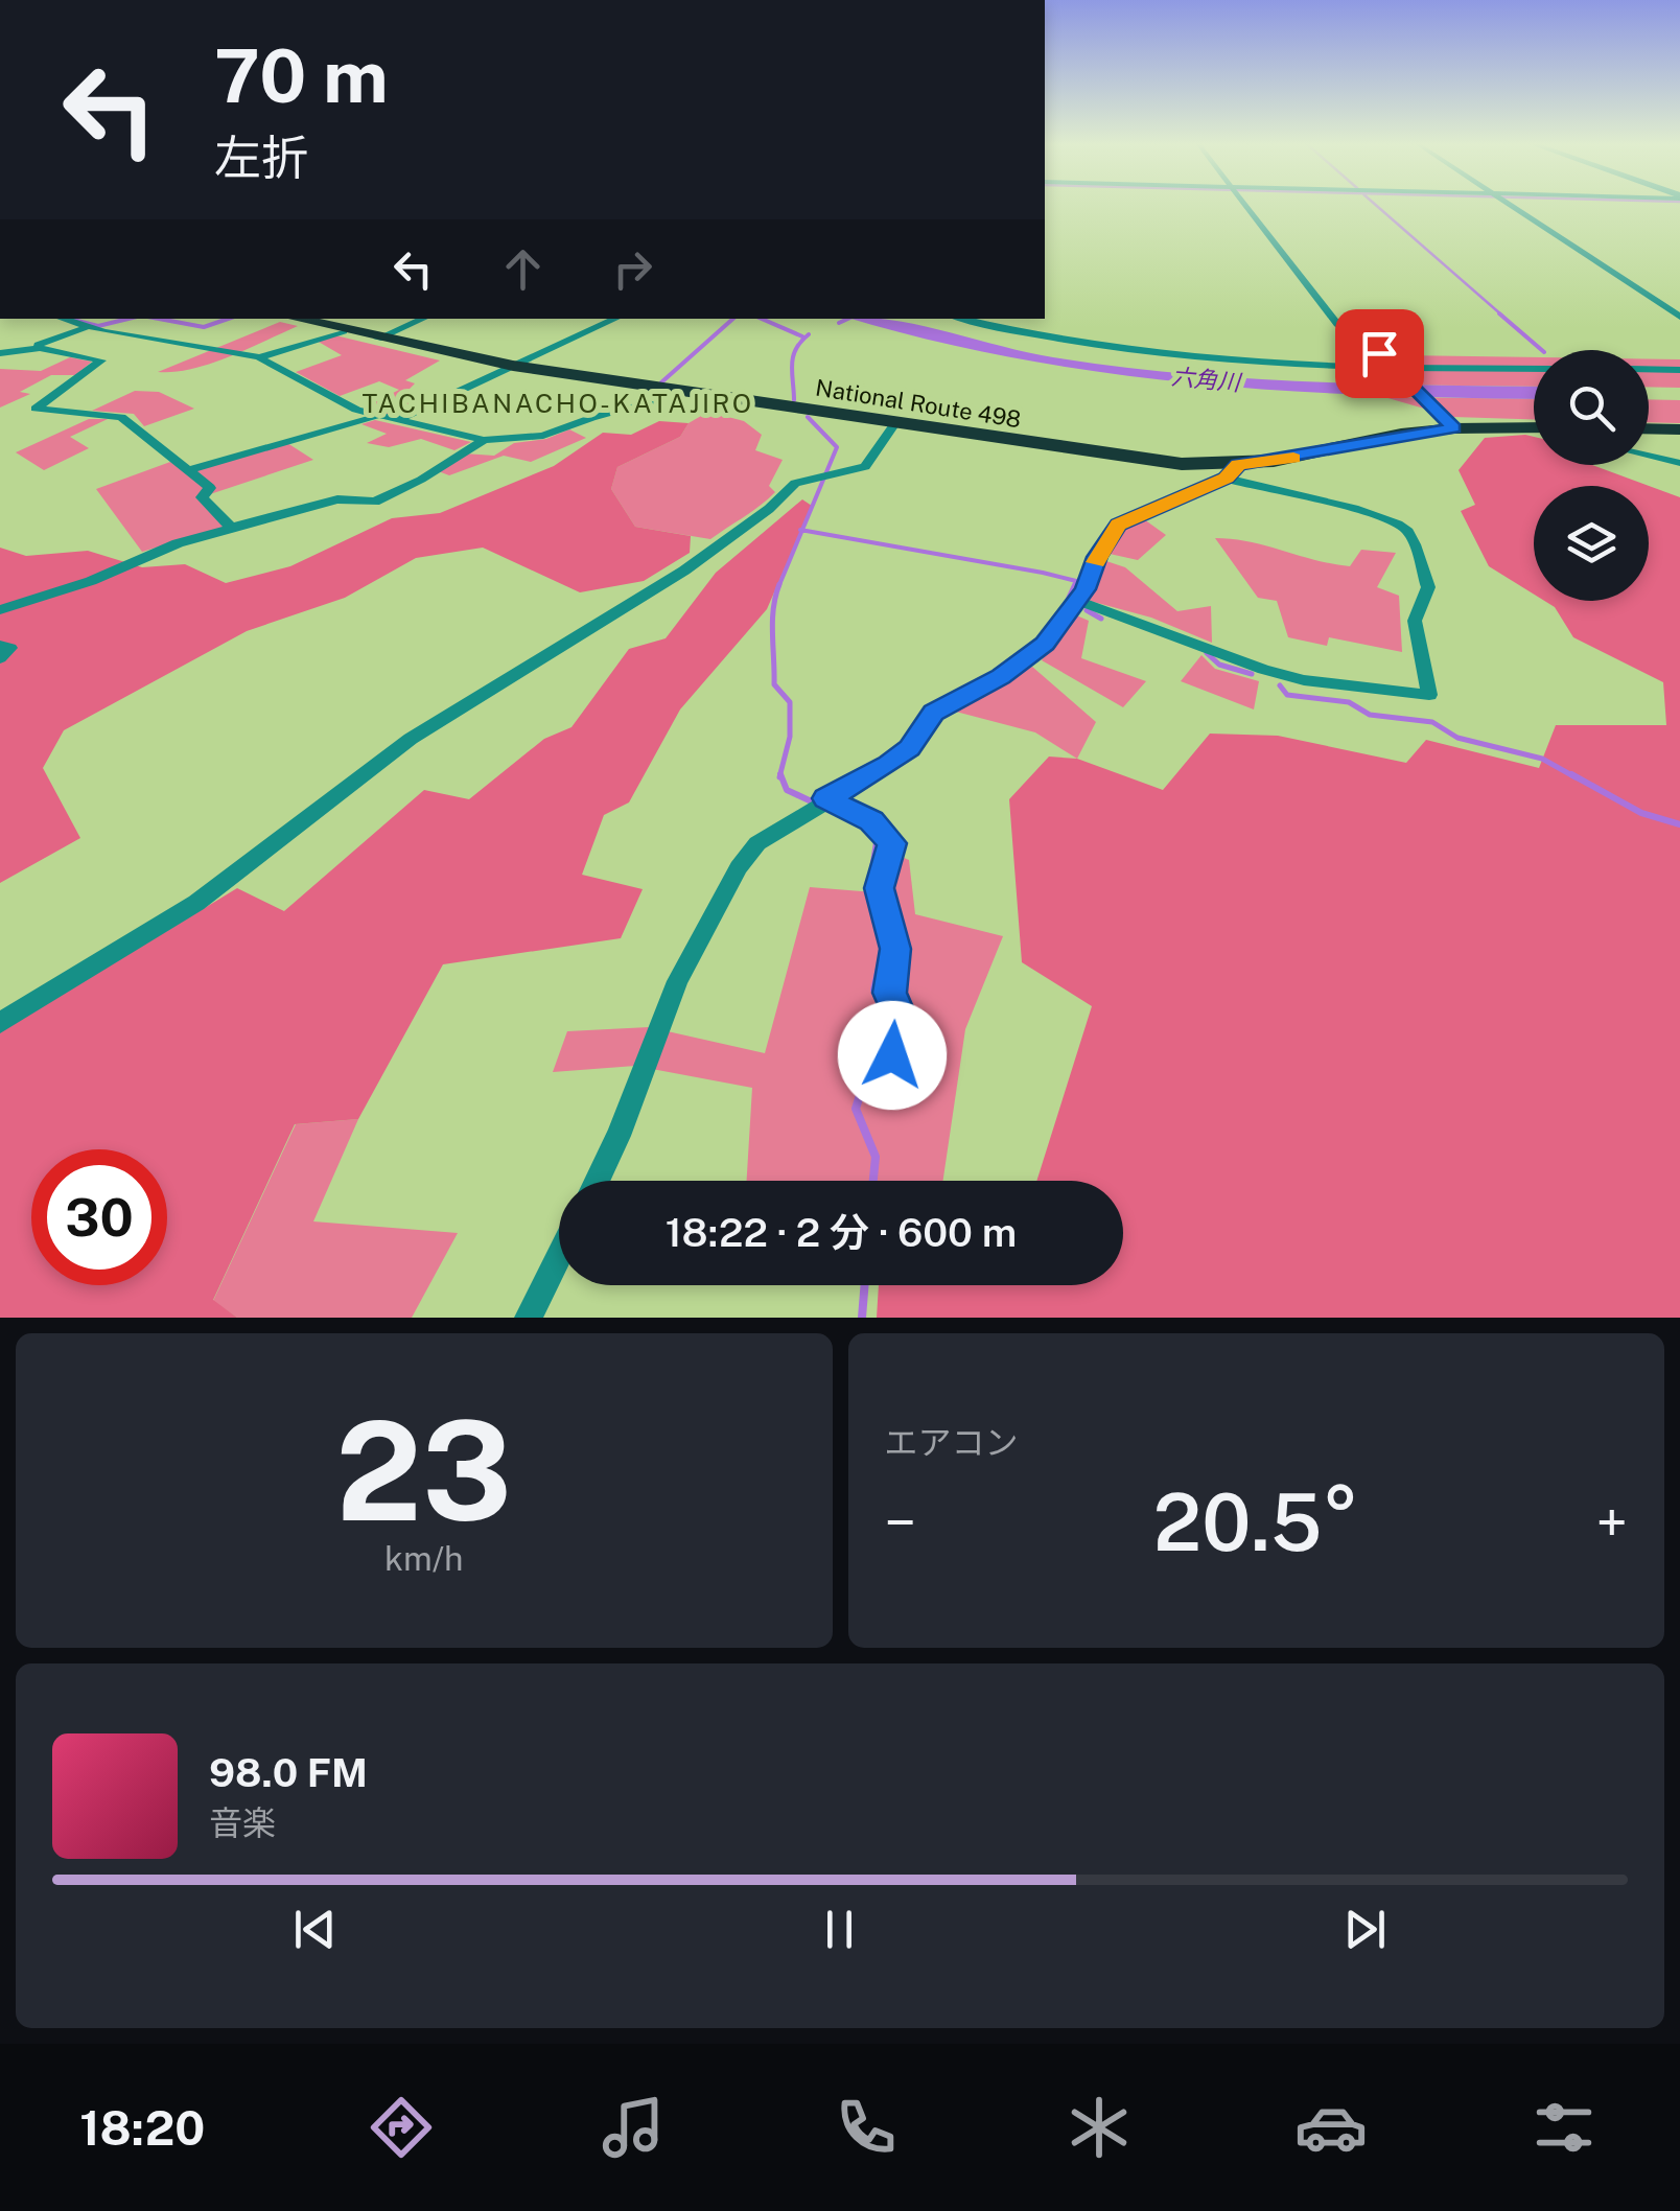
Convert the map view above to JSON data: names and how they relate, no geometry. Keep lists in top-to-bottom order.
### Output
{
  "streets": {
    "highway": ["National Route 498"]
  },
  "districts": ["TACHIBANACHO-KATAJIRO"],
  "water": ["六角川"],
  "page": {
    "turn": ["70 m", "左折"],
    "limit": "30",
    "trip": "18:22 · 2 分 · 600 m",
    "tile": [
      ["23", "km/h"],
      "エアコン"
    ],
    "heat": ["−", "20.5°", "+"],
    "song": ["98.0 FM", "音楽"],
    "tabs": "18:20"
  }
}
